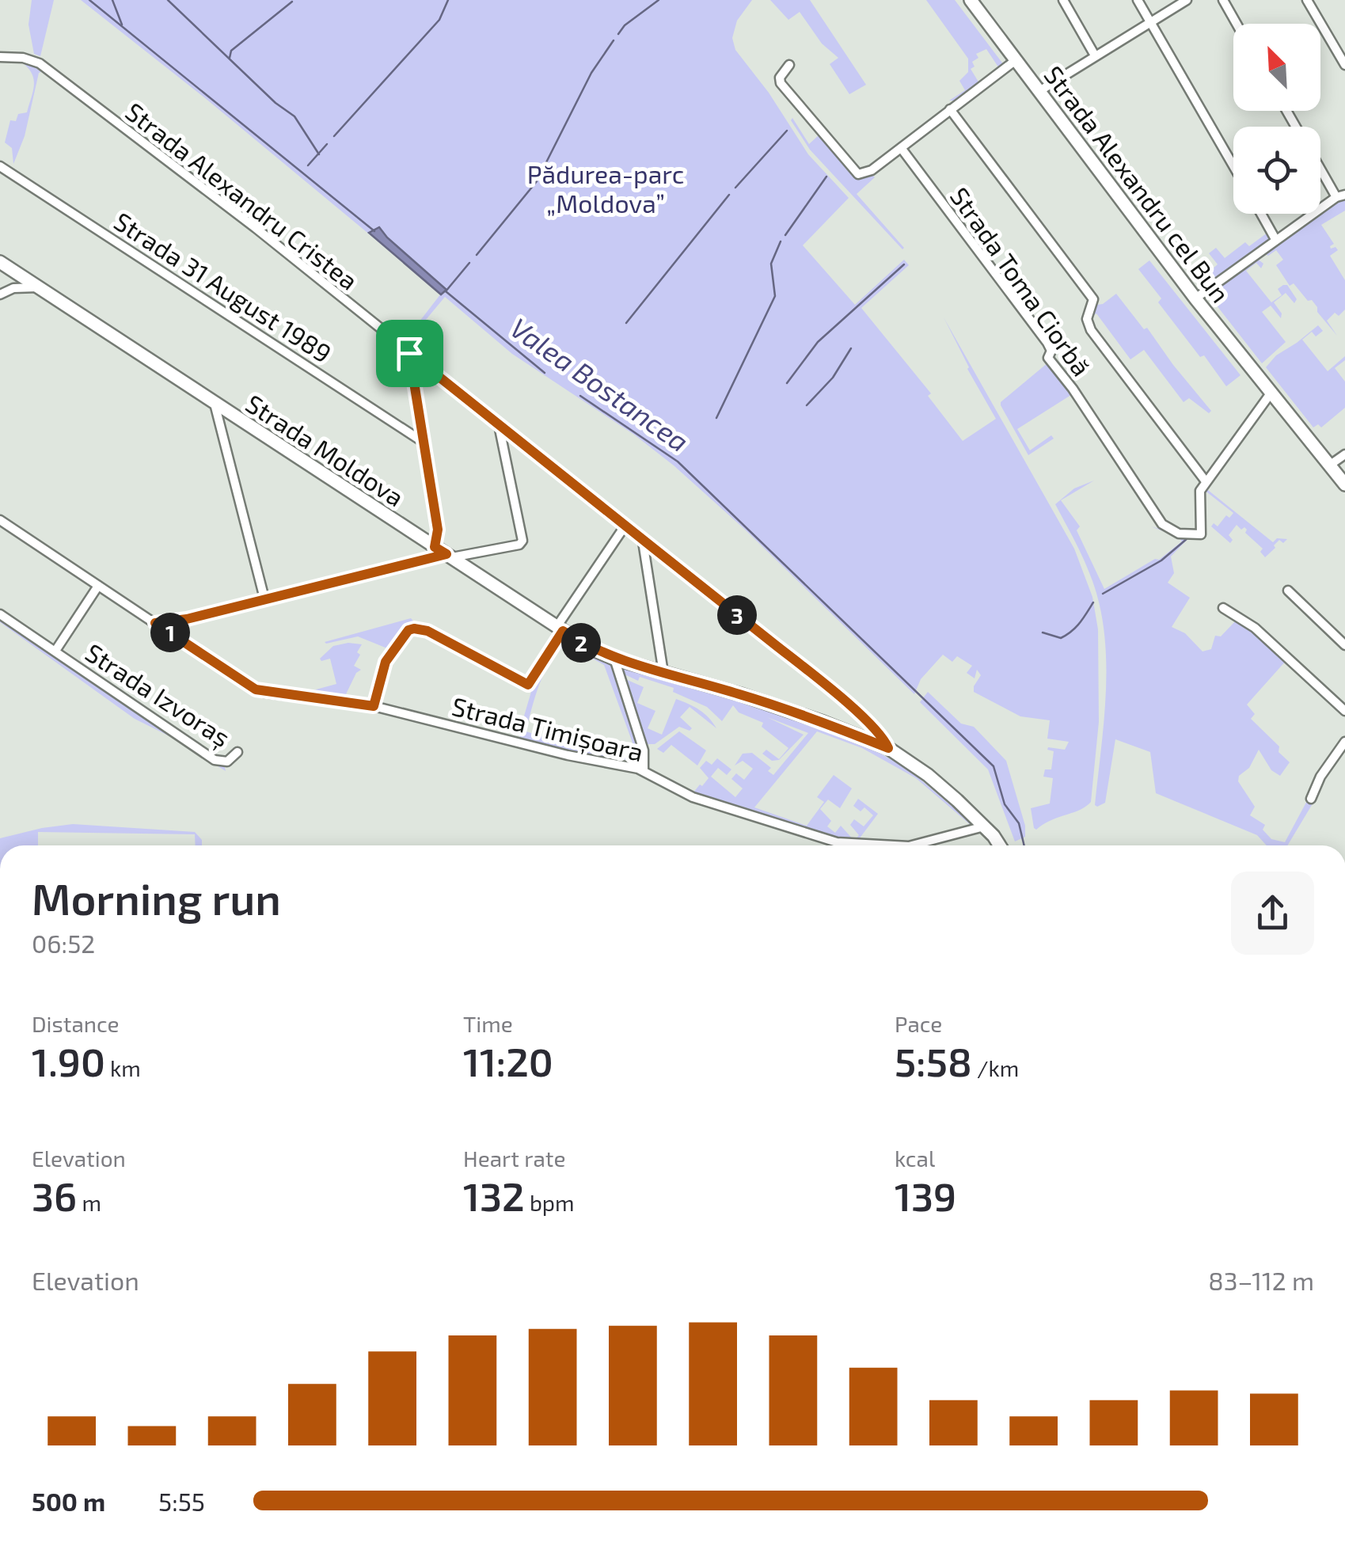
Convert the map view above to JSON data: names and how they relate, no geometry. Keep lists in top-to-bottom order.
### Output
{
  "streets": {
    "street": [
      "Strada Alexandru cel Bun",
      "Strada Alexandru Cristea",
      "Strada Toma Ciorbă",
      "Strada 31 August 1989",
      "Strada Moldova",
      "Strada Izvoraș",
      "Strada Timișoara"
    ]
  },
  "crossings": [
    ["Strada Alexandru Cristea", "Strada Moldova"],
    ["Strada Moldova", "Strada Timișoara"],
    ["Strada Izvoraș", "Strada Timișoara"]
  ],
  "water": ["Valea Bostancea"],
  "parks": ["Pădurea-parc „Moldova”"],
  "north": "top left",
  "page": {
    "pins": ["3", "1", "2"],
    "heading": ["Morning run", "06:52"],
    "stats": [
      ["Distance", "1.90 km"],
      ["Time", "11:20"],
      ["Pace", "5:58 /km"],
      ["Elevation", "36 m"],
      ["Heart rate", "132 bpm"],
      ["kcal", "139"]
    ],
    "chart": ["Elevation", "83–112 m"],
    "list": [
      {
        "name": "500 m",
        "note": "5:55"
      }
    ]
  }
}
